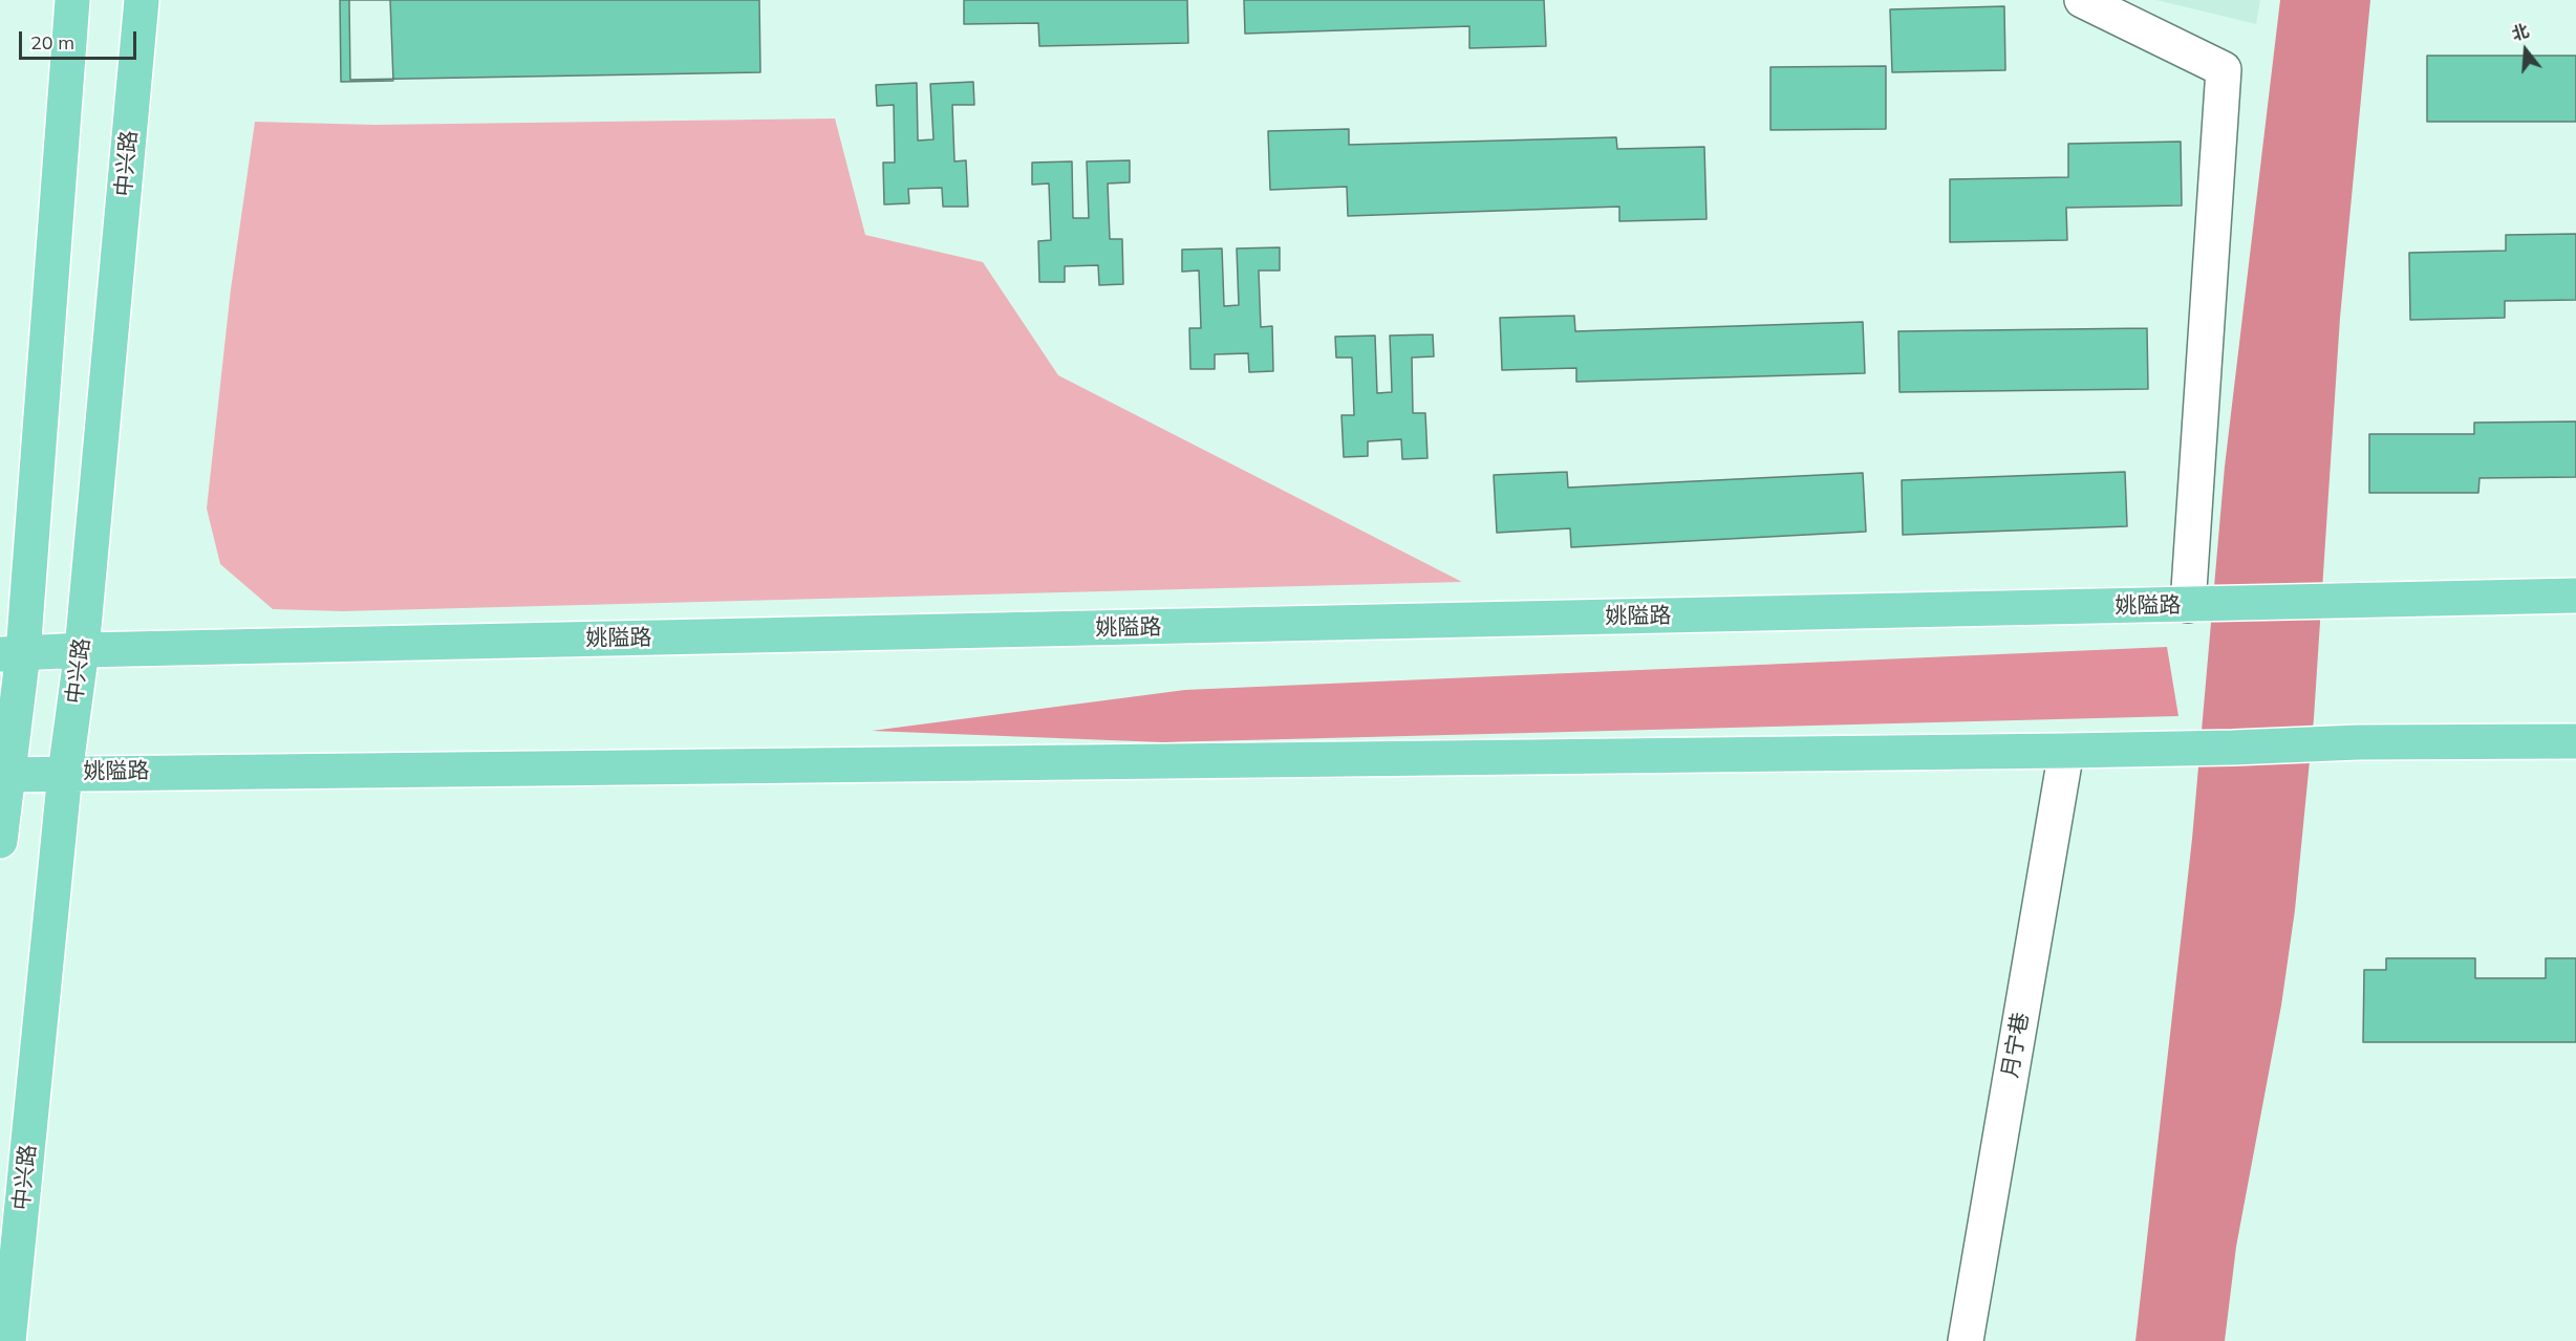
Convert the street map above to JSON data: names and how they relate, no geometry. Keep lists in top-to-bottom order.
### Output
{
  "streets": {
    "main road": ["中兴路", "姚隘路"],
    "street": ["月宁巷"]
  },
  "crossings": [
    ["中兴路", "姚隘路"],
    ["姚隘路", "月宁巷"]
  ],
  "scale_bar": "20 m",
  "north": "top"
}
